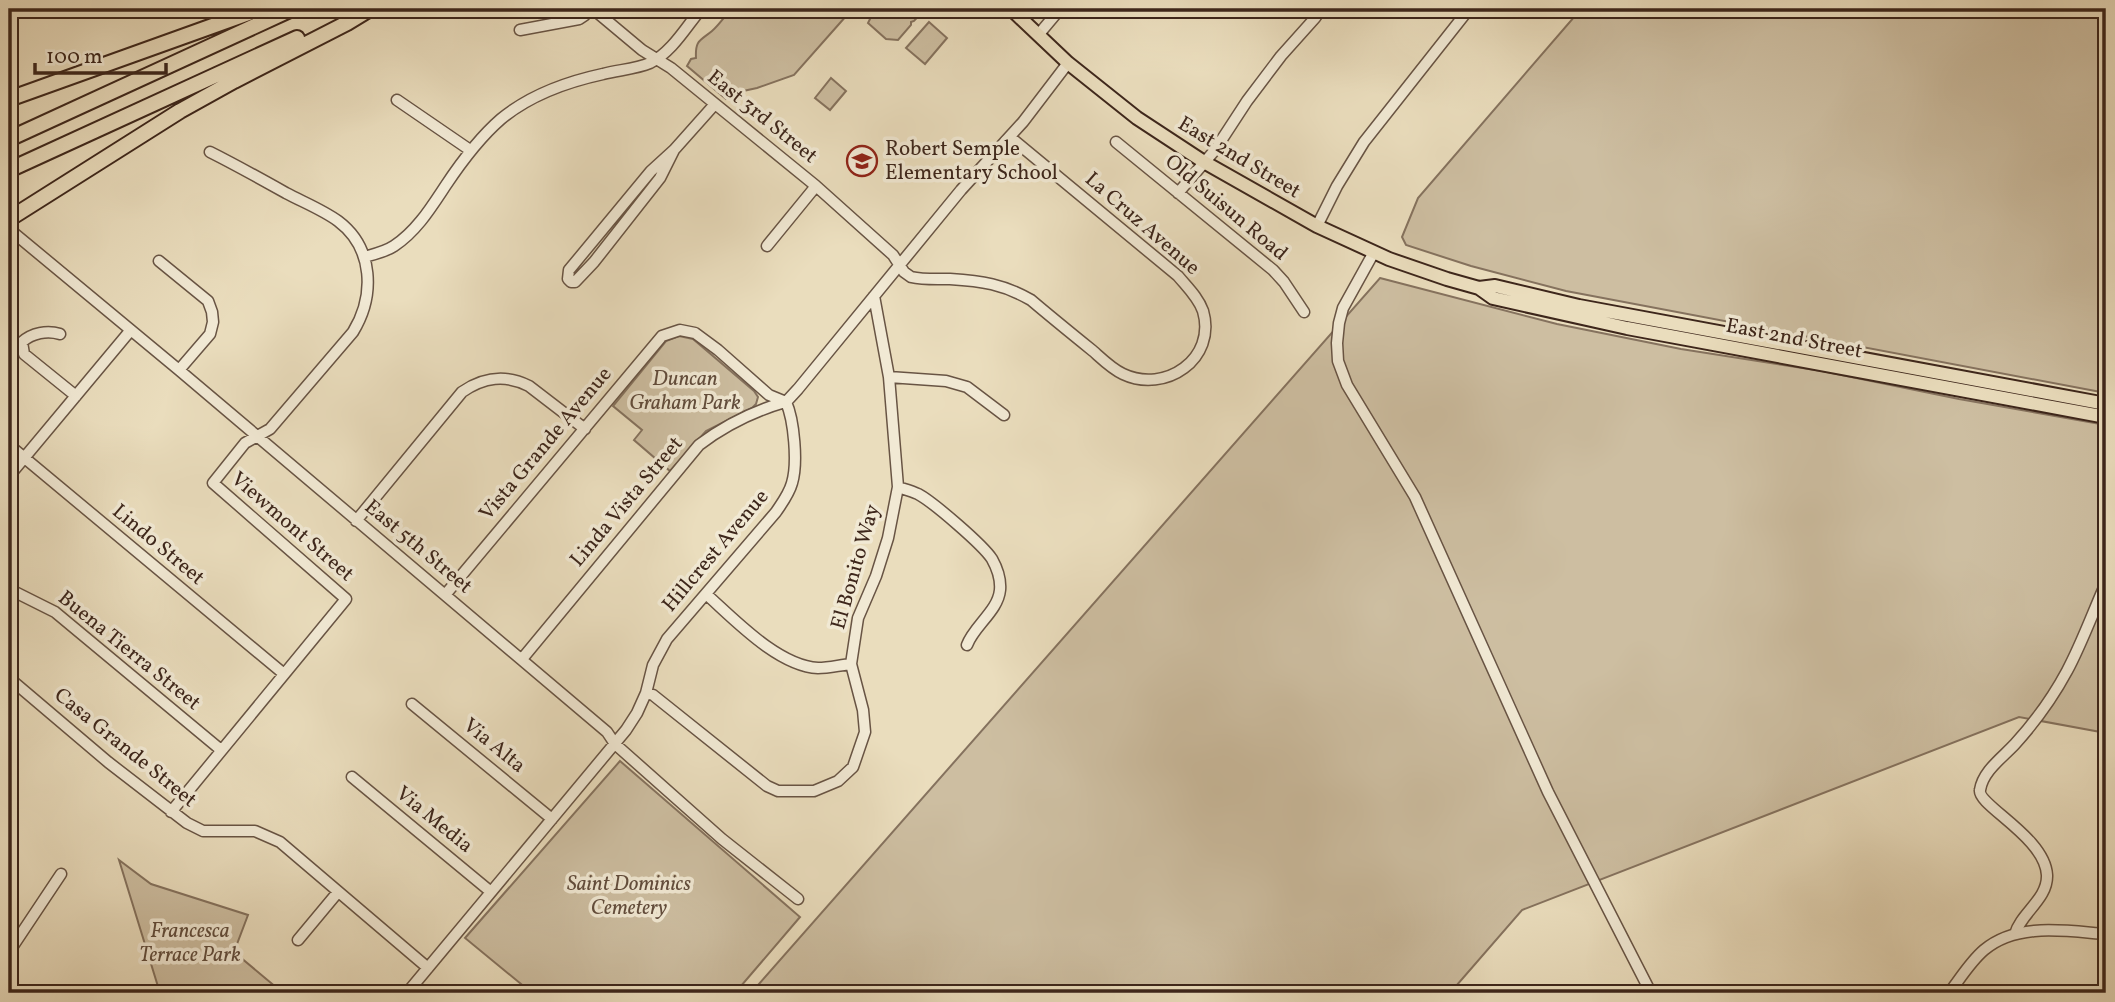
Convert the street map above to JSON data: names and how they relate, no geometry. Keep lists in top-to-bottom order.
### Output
{
  "streets": {
    "main road": ["East 2nd Street"],
    "street": [
      "East 3rd Street",
      "Old Suisun Road",
      "La Cruz Avenue",
      "Vista Grande Avenue",
      "Linda Vista Street",
      "Viewmont Street",
      "Lindo Street",
      "East 5th Street",
      "Hillcrest Avenue",
      "El Bonito Way",
      "Buena Tierra Street",
      "Via Alta",
      "Casa Grande Street",
      "Via Media"
    ]
  },
  "crossings": [
    ["East 3rd Street", "La Cruz Avenue"],
    ["Vista Grande Avenue", "Linda Vista Street"],
    ["Vista Grande Avenue", "East 5th Street"],
    ["Vista Grande Avenue", "Hillcrest Avenue"],
    ["Linda Vista Street", "East 5th Street"],
    ["Linda Vista Street", "Hillcrest Avenue"],
    ["Viewmont Street", "Lindo Street"],
    ["Viewmont Street", "East 5th Street"],
    ["Viewmont Street", "Buena Tierra Street"],
    ["Viewmont Street", "Casa Grande Street"],
    ["East 5th Street", "Hillcrest Avenue"],
    ["Hillcrest Avenue", "El Bonito Way"],
    ["Hillcrest Avenue", "Via Alta"],
    ["Hillcrest Avenue", "Casa Grande Street"],
    ["Hillcrest Avenue", "Via Media"]
  ],
  "parks": ["Duncan Graham Park", "Saint Dominics Cemetery", "Francesca Terrace Park"],
  "places": {
    "school or university": ["Robert Semple Elementary School"]
  },
  "scale_bar": "100 m"
}
